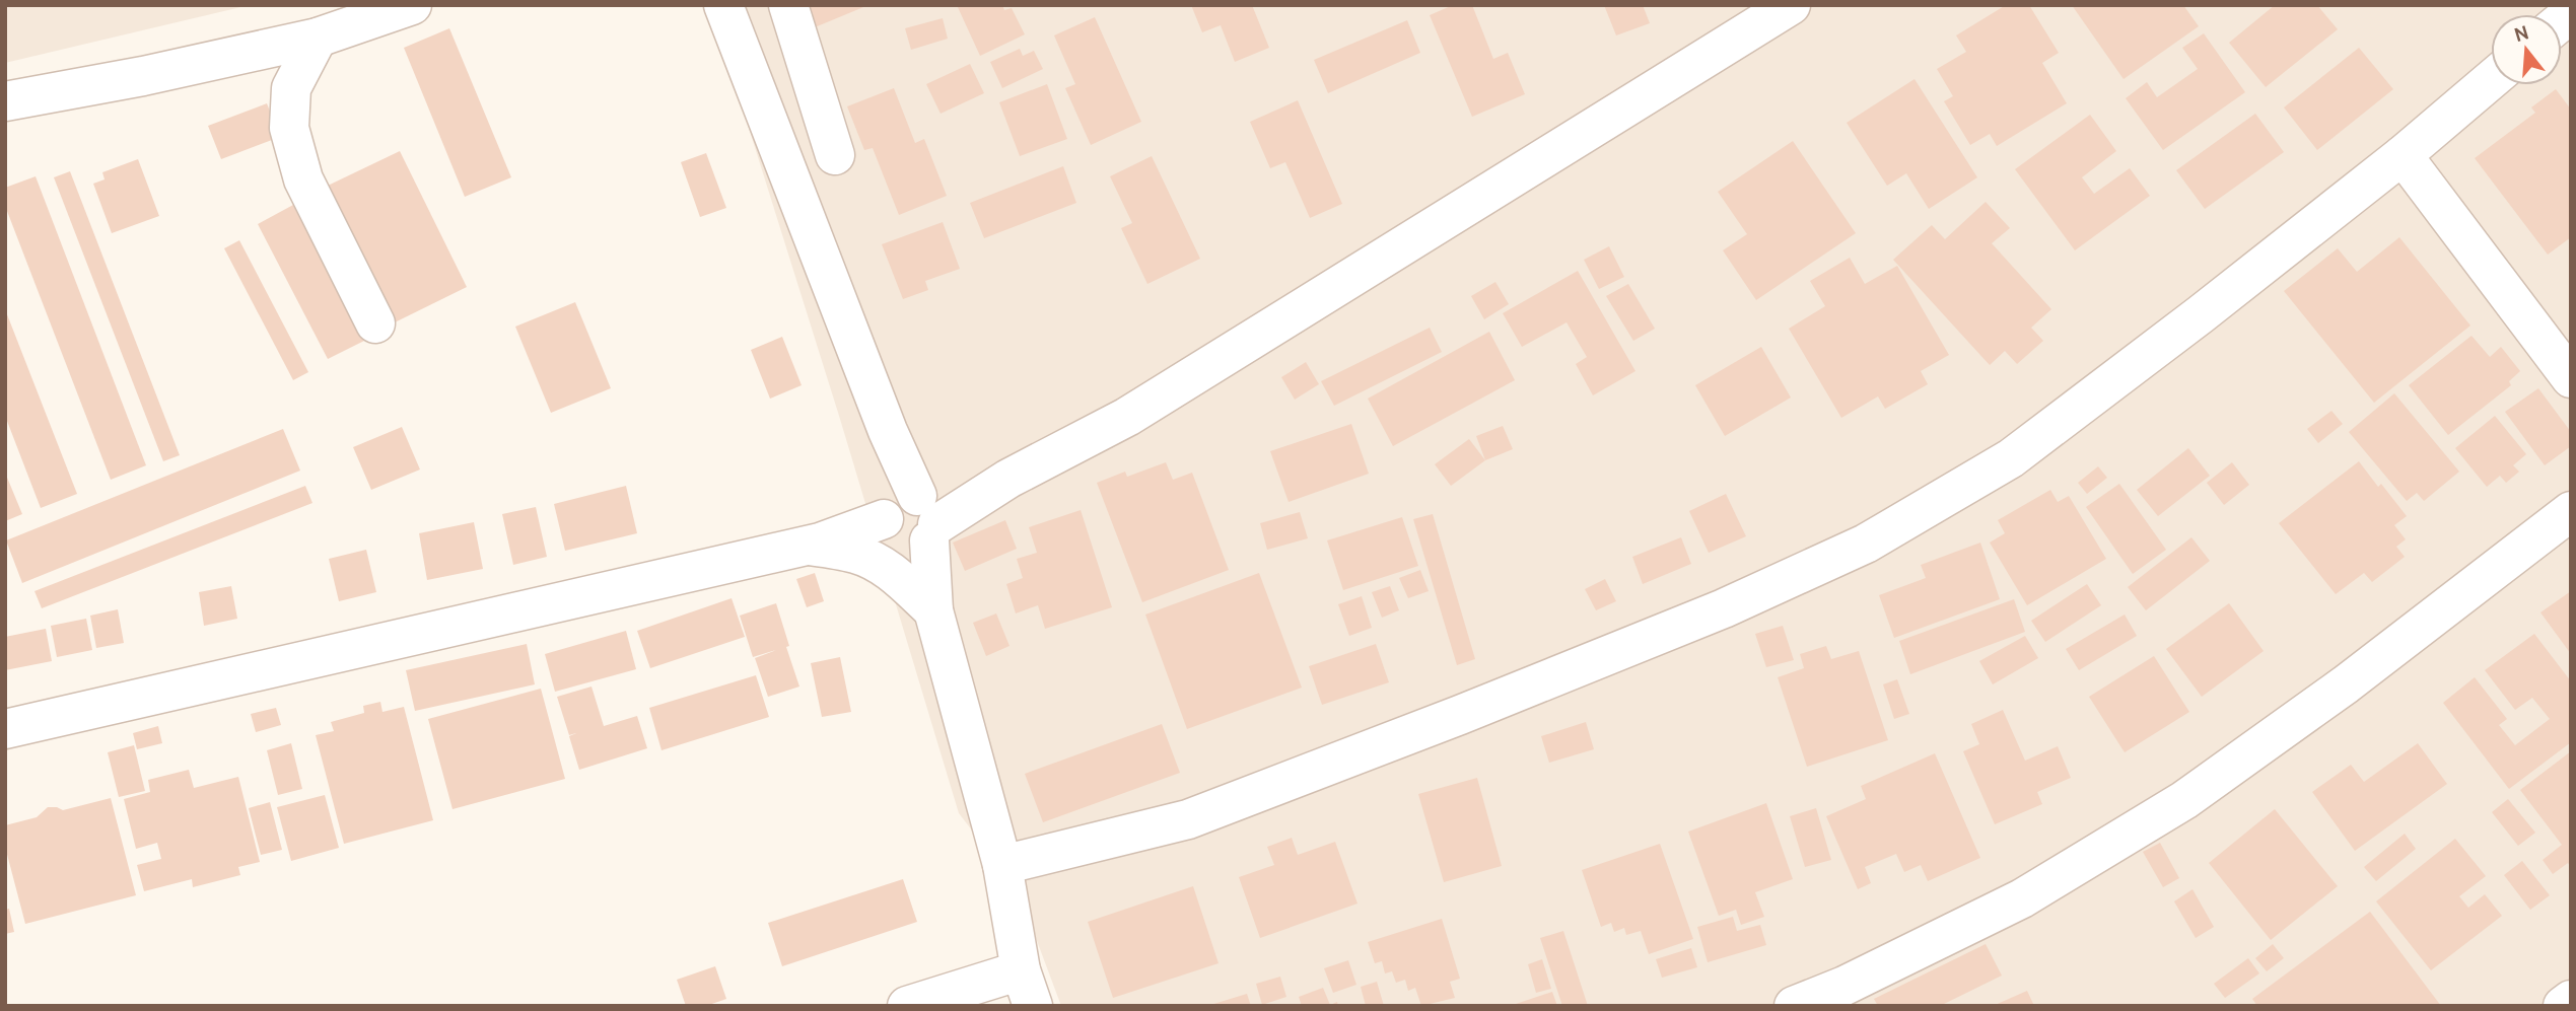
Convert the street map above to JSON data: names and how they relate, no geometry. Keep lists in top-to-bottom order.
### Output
{
  "north": "top"
}
